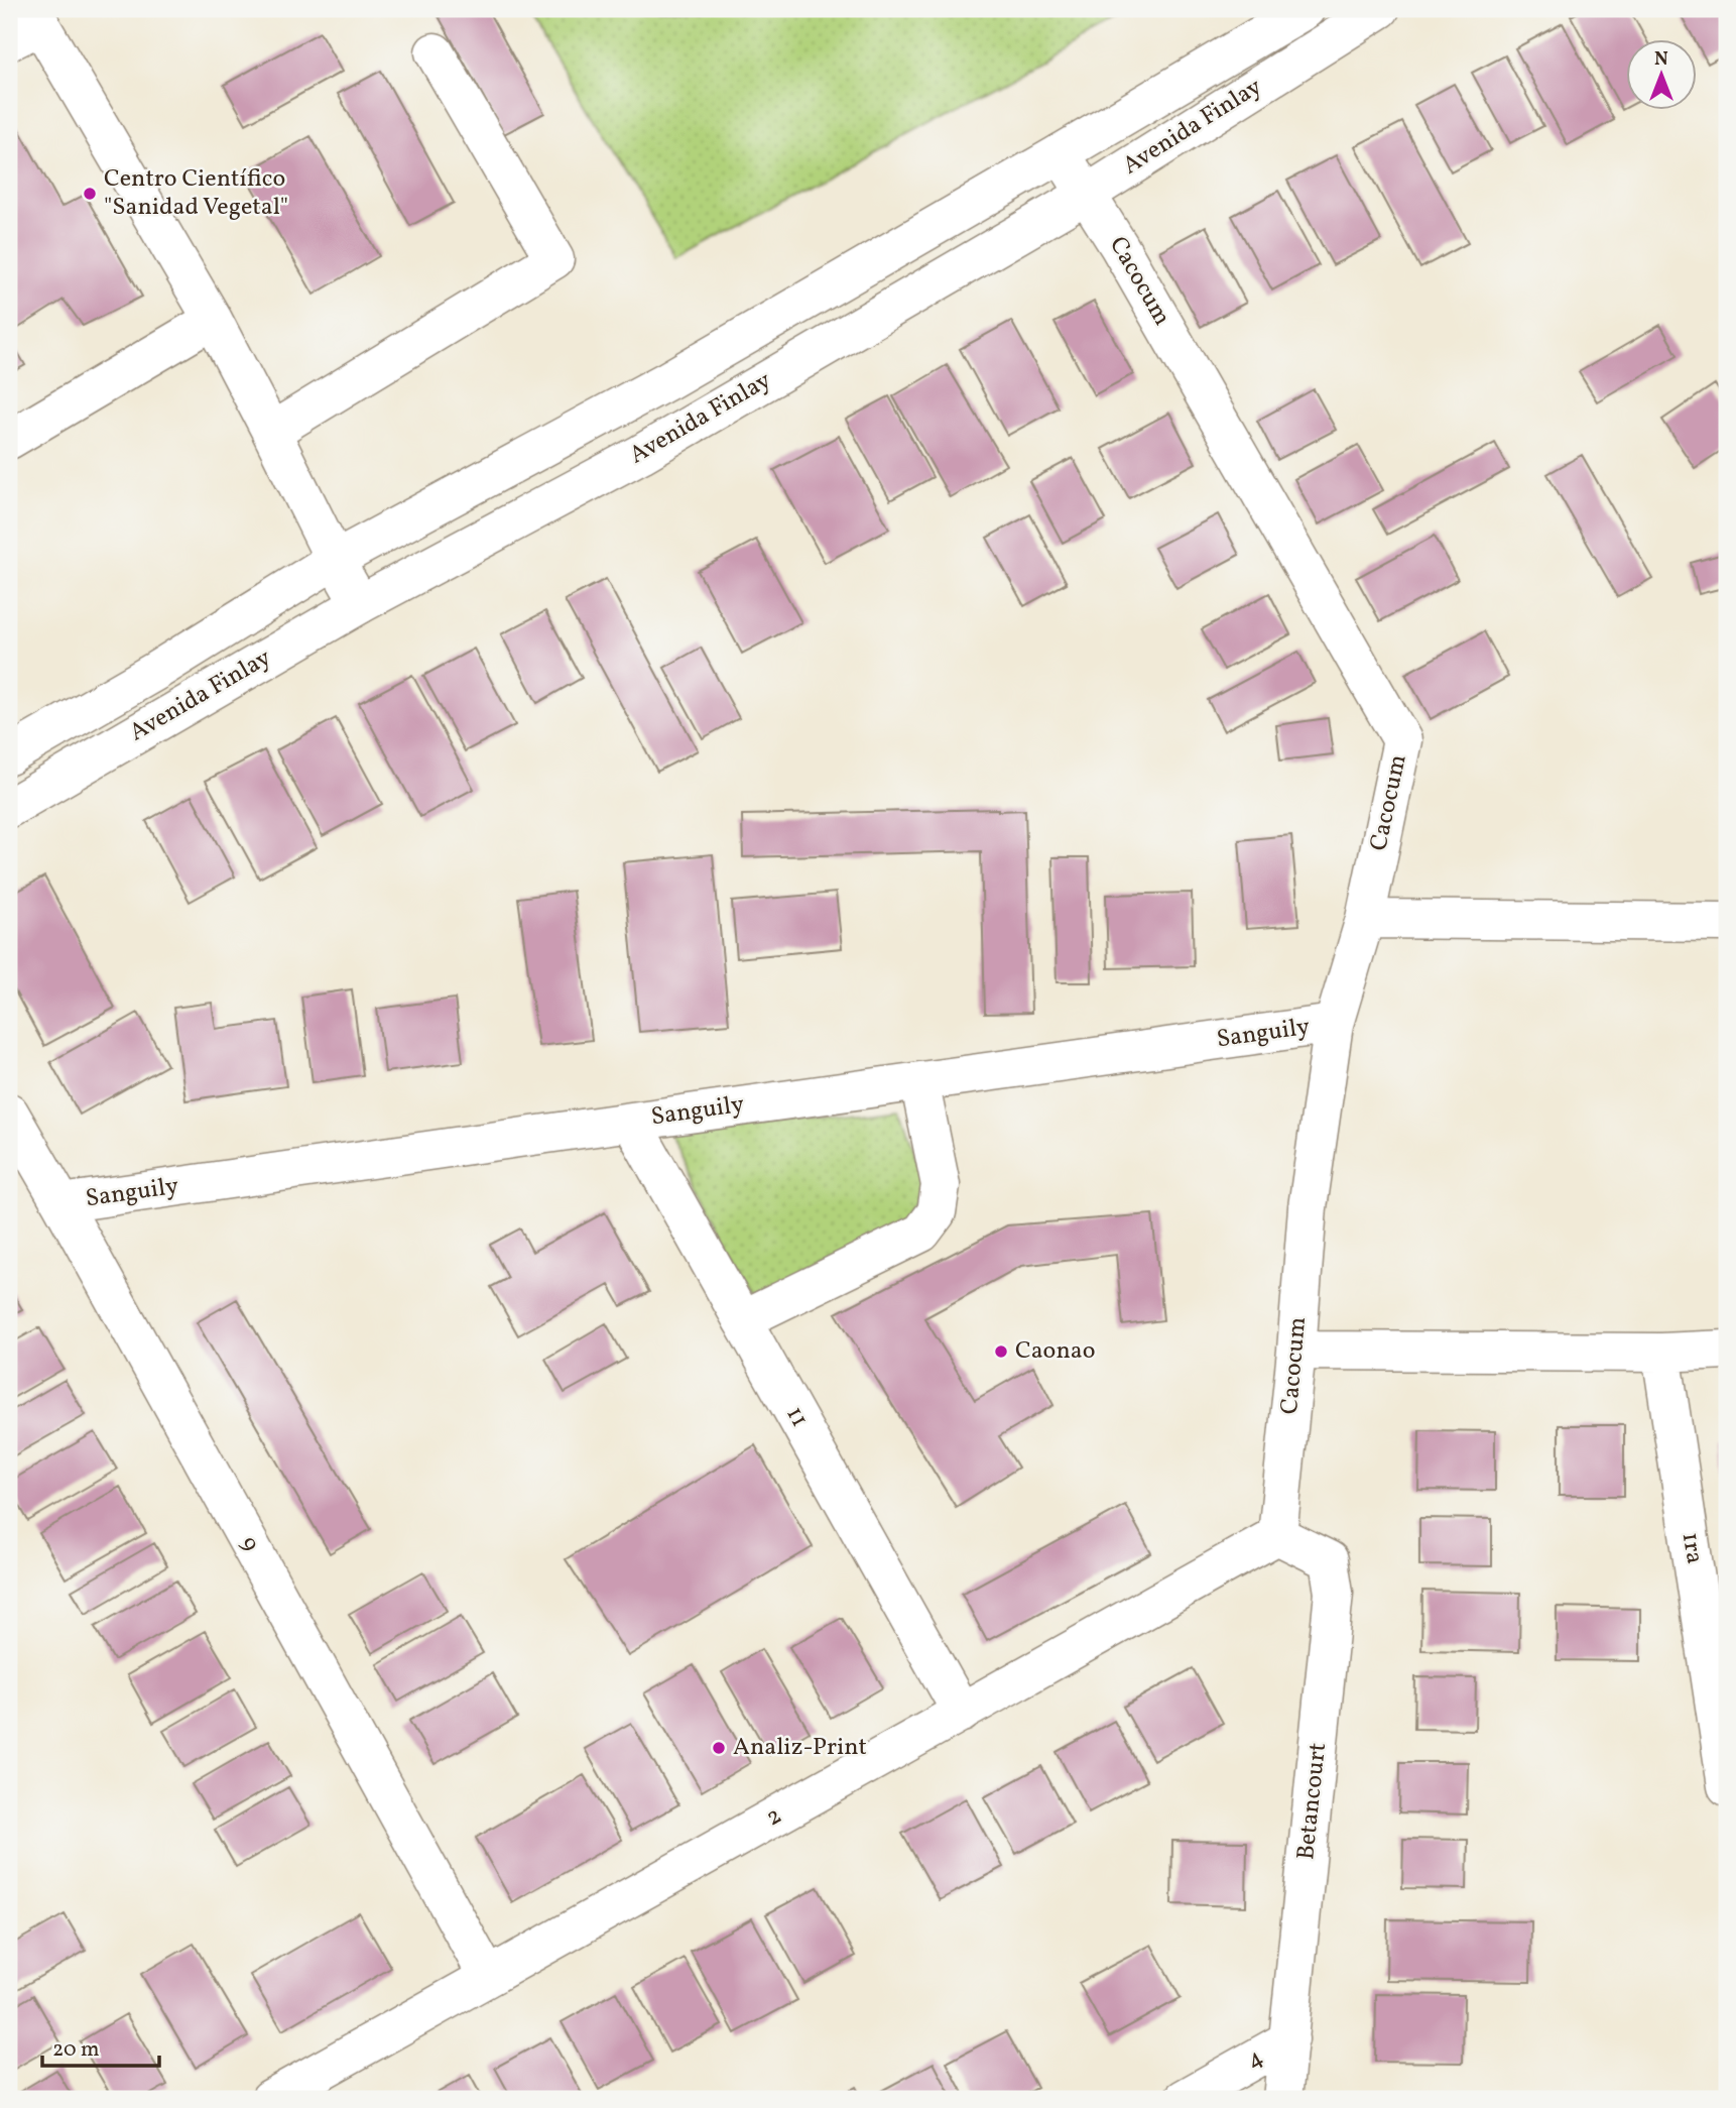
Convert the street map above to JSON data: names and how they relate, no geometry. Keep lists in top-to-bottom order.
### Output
{
  "streets": {
    "street": [
      "Avenida Finlay",
      "Cacocum",
      "Sanguily",
      "11",
      "9",
      "1ra",
      "Betancourt",
      "2",
      "4"
    ]
  },
  "crossings": [
    ["Avenida Finlay", "Cacocum"],
    ["Cacocum", "Sanguily"],
    ["Cacocum", "Betancourt"],
    ["Cacocum", "2"],
    ["Sanguily", "11"],
    ["Sanguily", "9"],
    ["11", "2"],
    ["9", "2"],
    ["Betancourt", "2"],
    ["Betancourt", "4"]
  ],
  "places": ["Centro Científico \"Sanidad Vegetal\"", "Caonao", "Analiz-Print"],
  "scale_bar": "20 m",
  "north": "top"
}
